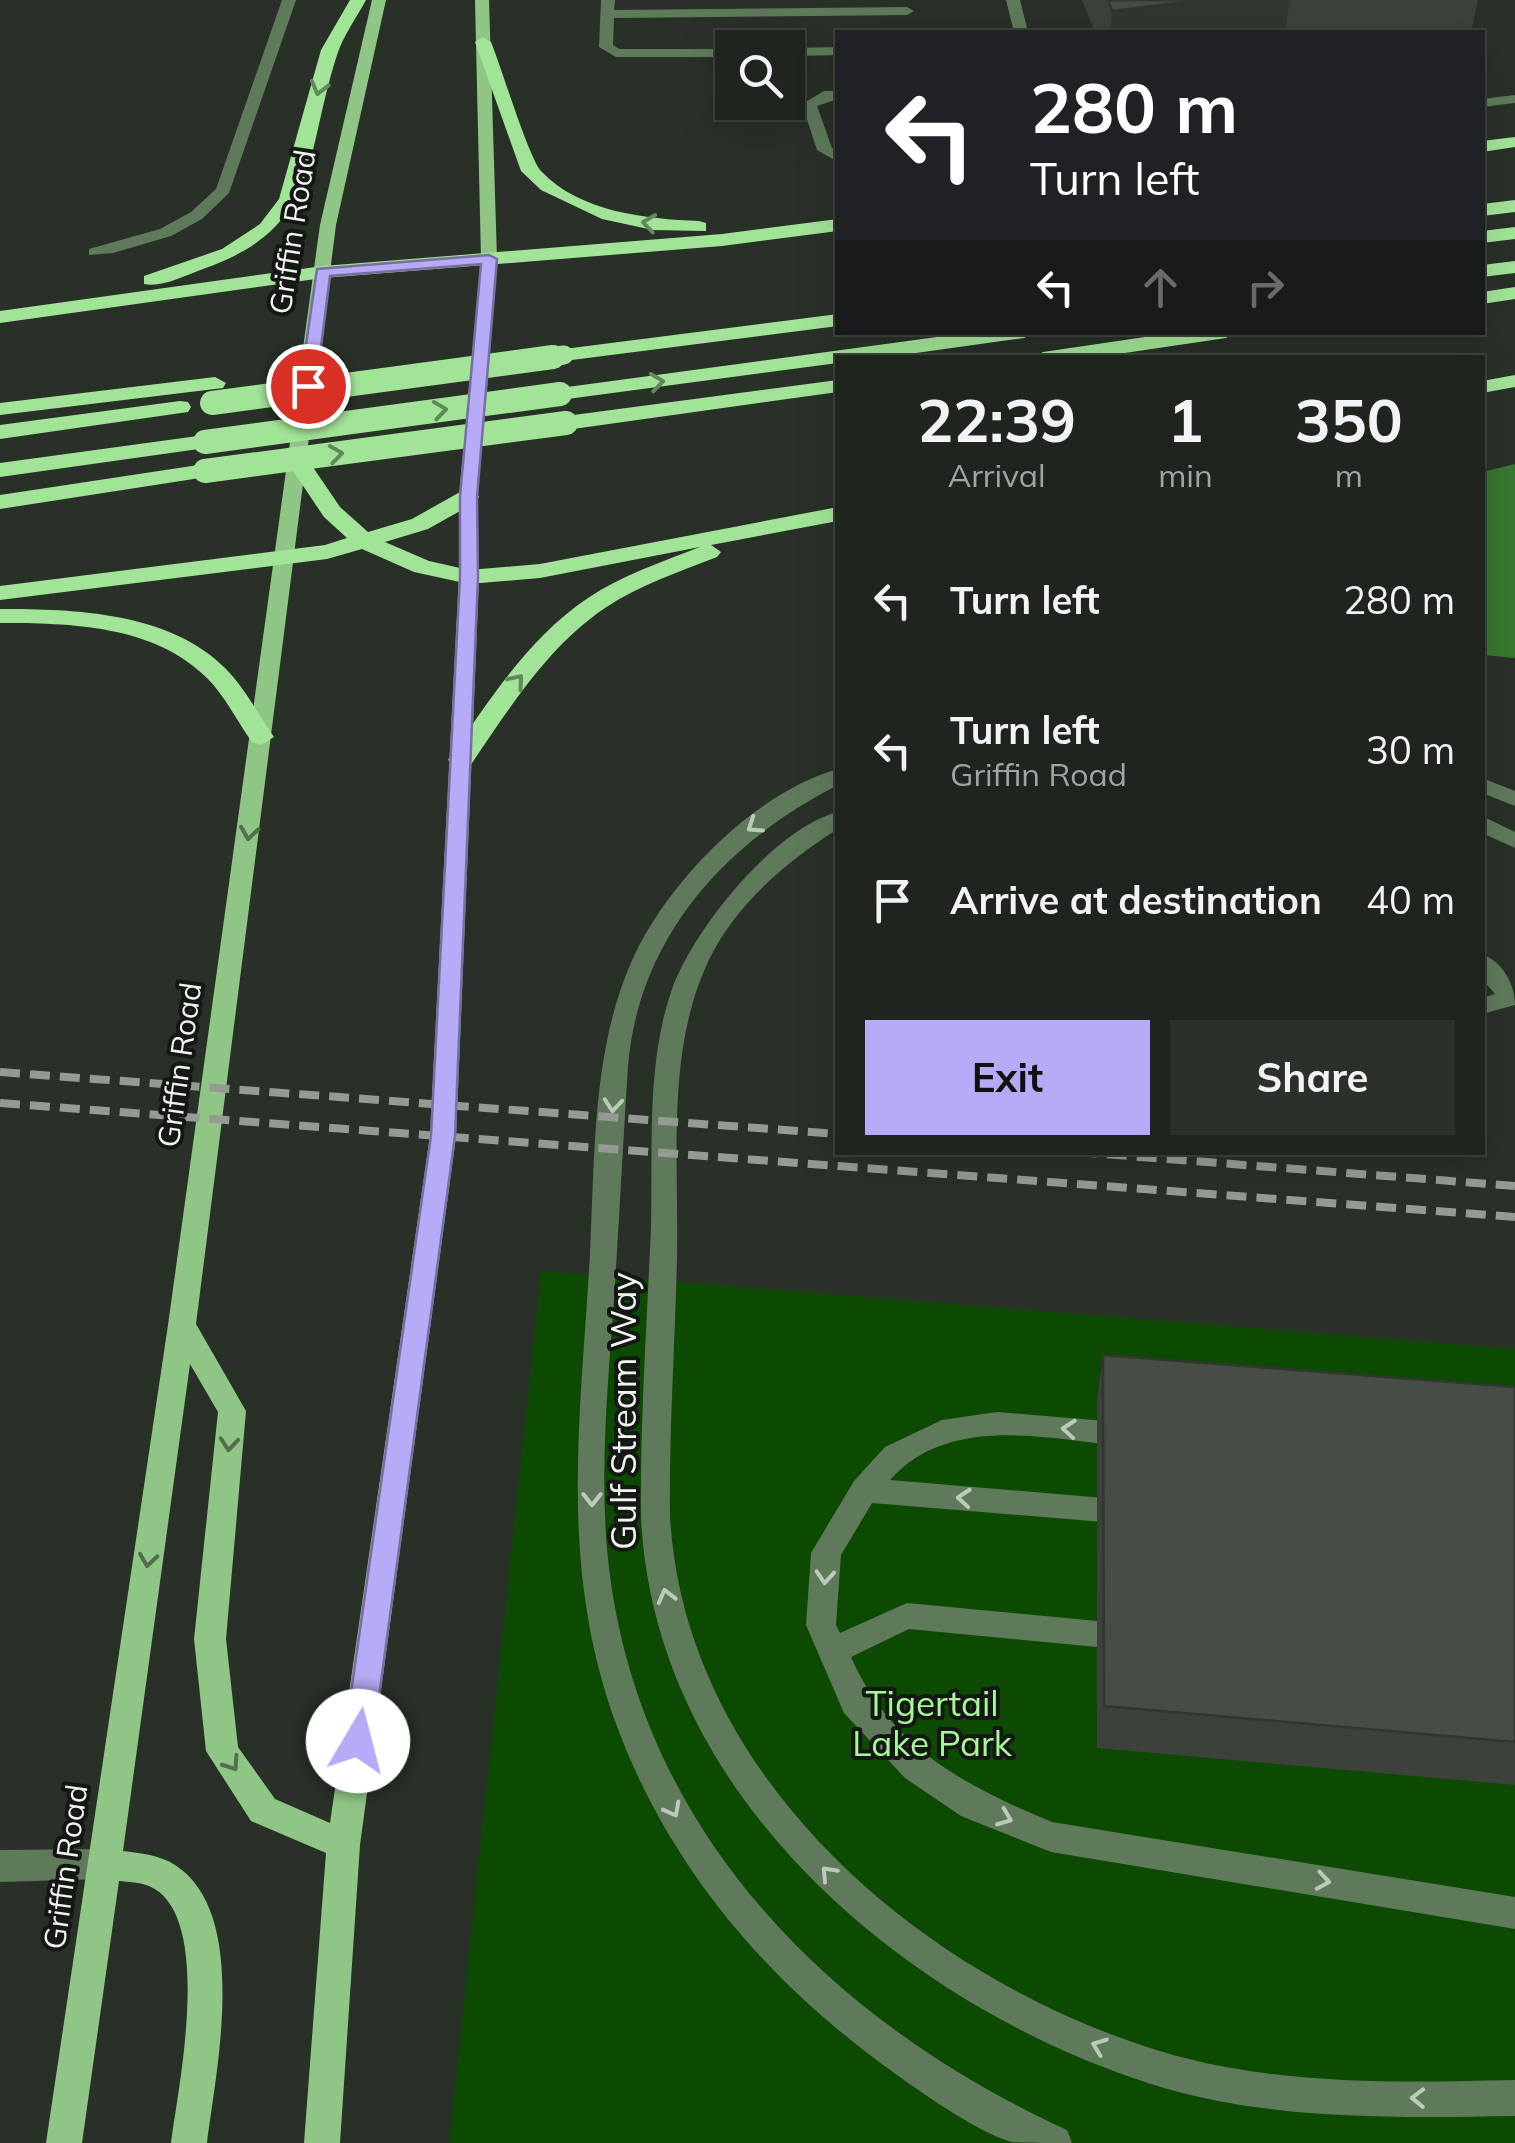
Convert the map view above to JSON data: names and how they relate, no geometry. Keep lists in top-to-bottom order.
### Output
{
  "streets": {
    "main road": ["Griffin Road"],
    "street": ["Gulf Stream Way"]
  },
  "one_way": ["Griffin Road"],
  "parks": ["Tigertail Lake Park"],
  "page": {
    "turn": ["280 m", "Turn left"],
    "eta": [
      "22:39",
      "Arrival",
      "1",
      "min",
      "350",
      "m"
    ],
    "list": [
      {
        "name": "Turn left",
        "value": "280 m"
      },
      {
        "name": "Turn left",
        "note": "Griffin Road",
        "value": "30 m"
      },
      {
        "name": "Arrive at destination",
        "value": "40 m"
      }
    ],
    "buttons": ["Exit", "Share"]
  }
}
